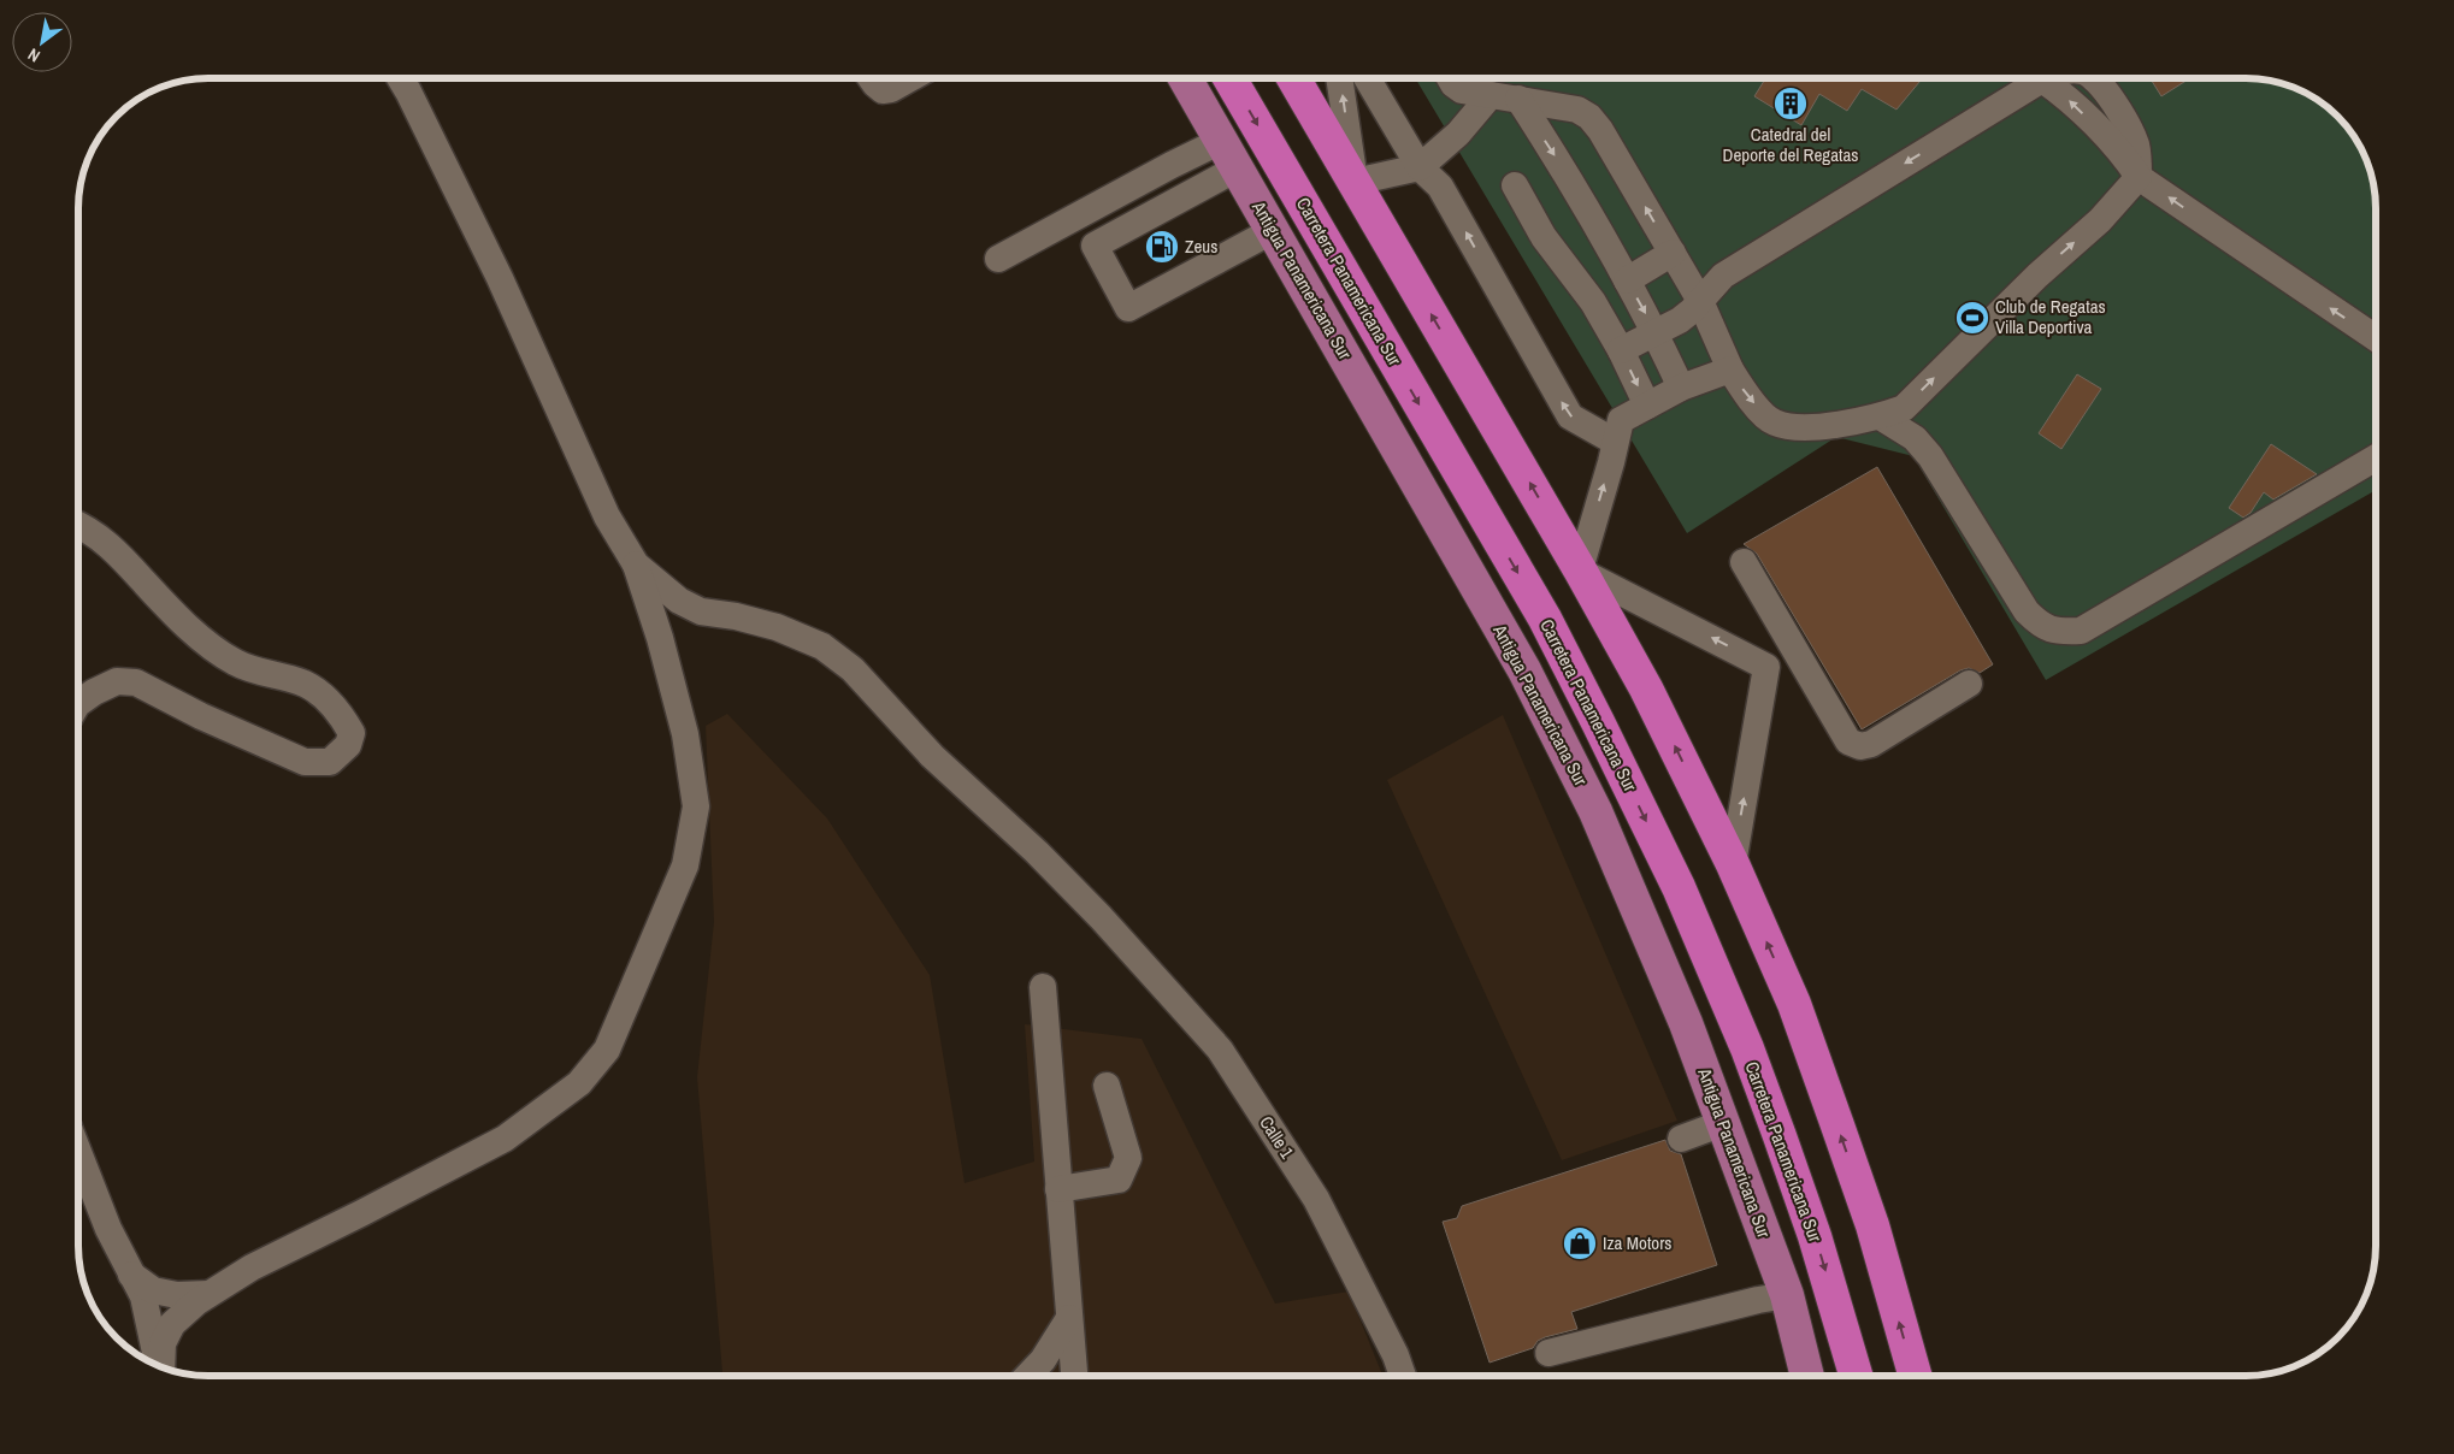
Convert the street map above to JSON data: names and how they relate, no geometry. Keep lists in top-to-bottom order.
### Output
{
  "streets": {
    "highway": ["Carretera Panamericana Sur"],
    "main road": ["Antigua Panamericana Sur"],
    "street": ["Calle 1"]
  },
  "places": {
    "building": ["Catedral del Deporte del Regatas"],
    "fuel station": ["Zeus"],
    "sports": ["Club de Regatas Villa Deportiva"],
    "shop": ["Iza Motors"]
  },
  "north": "bottom left"
}
